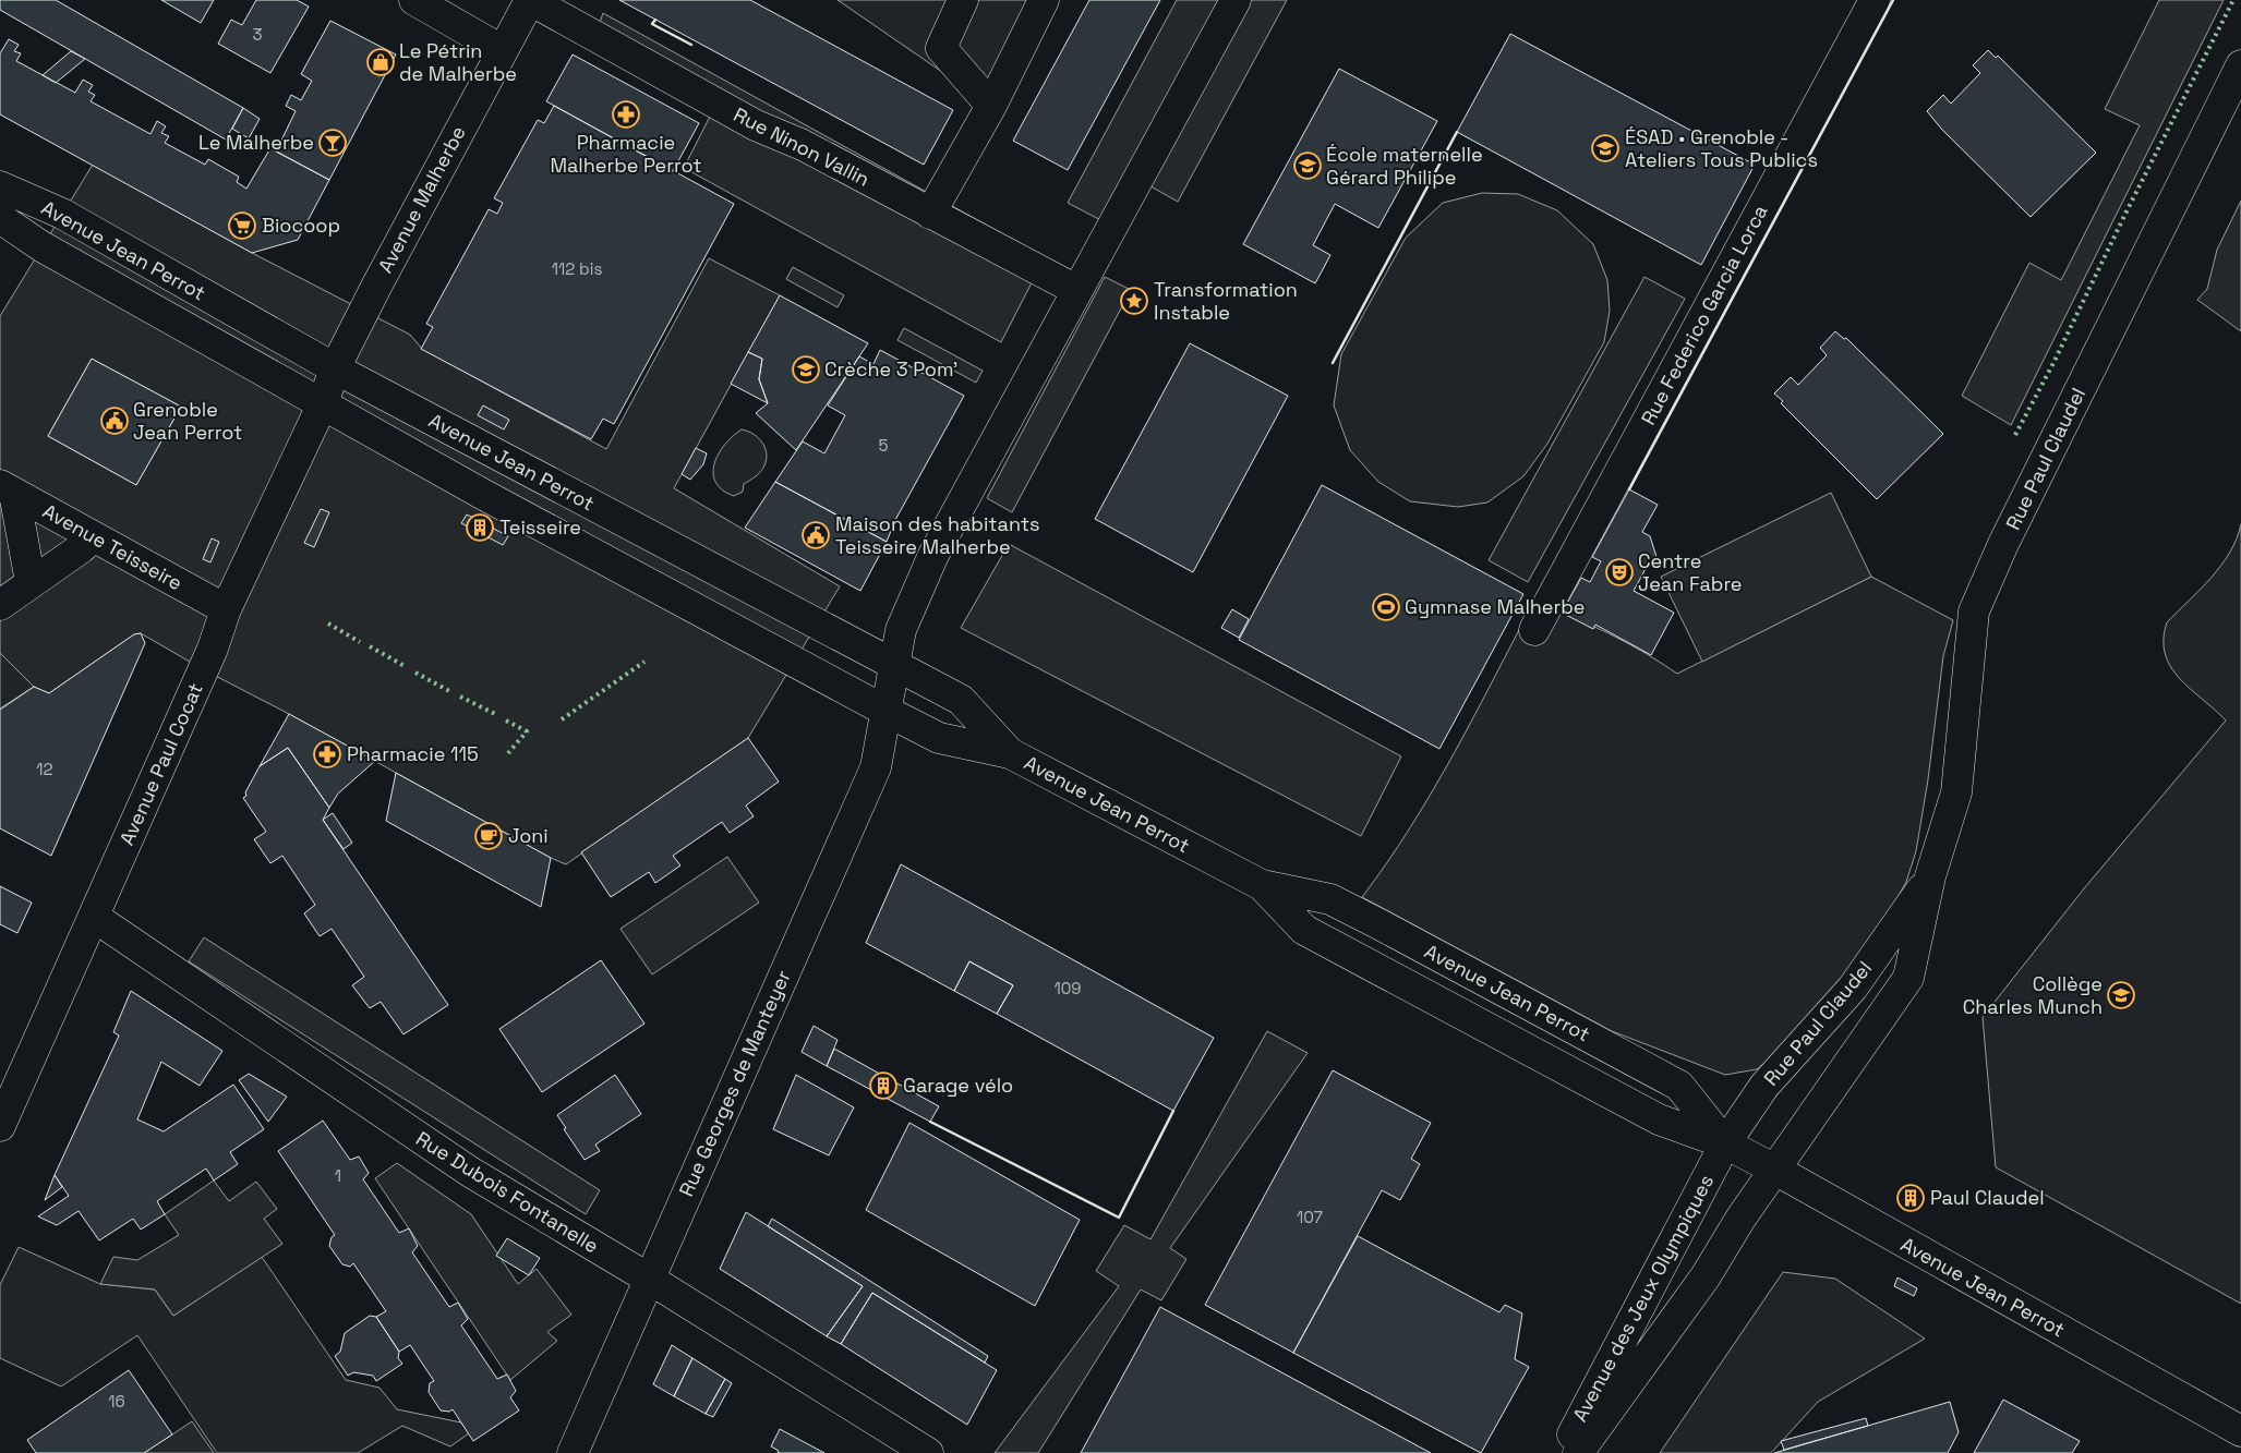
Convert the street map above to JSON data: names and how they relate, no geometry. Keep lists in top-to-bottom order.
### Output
{
  "streets": {
    "main road": [
      "Rue Ninon Vallin",
      "Avenue Malherbe",
      "Avenue Jean Perrot",
      "Rue Federico Garcia Lorca",
      "Rue Paul Claudel",
      "Avenue Teisseire",
      "Avenue Paul Cocat",
      "Rue Georges de Manteyer",
      "Rue Dubois Fontanelle",
      "Avenue des Jeux Olympiques"
    ]
  },
  "crossings": [
    ["Rue Ninon Vallin", "Avenue Malherbe"],
    ["Avenue Malherbe", "Avenue Jean Perrot"],
    ["Avenue Malherbe", "Avenue Paul Cocat"],
    ["Avenue Jean Perrot", "Rue Paul Claudel"],
    ["Avenue Jean Perrot", "Avenue Paul Cocat"],
    ["Avenue Jean Perrot", "Rue Georges de Manteyer"],
    ["Avenue Jean Perrot", "Avenue des Jeux Olympiques"],
    ["Rue Paul Claudel", "Avenue des Jeux Olympiques"],
    ["Avenue Teisseire", "Avenue Paul Cocat"],
    ["Avenue Paul Cocat", "Rue Dubois Fontanelle"],
    ["Rue Georges de Manteyer", "Rue Dubois Fontanelle"]
  ],
  "places": {
    "shop": ["Le Pétrin de Malherbe"],
    "pharmacy": ["Pharmacie Malherbe Perrot", "Pharmacie 115"],
    "bar": ["Le Malherbe"],
    "school or university": [
      "ÉSAD • Grenoble - Ateliers Tous Publics",
      "École maternelle Gérard Philipe",
      "Crèche 3 Pom'",
      "Collège Charles Munch"
    ],
    "supermarket": ["Biocoop"],
    "place": ["Transformation Instable"],
    "public building": ["Grenoble Jean Perrot", "Maison des habitants Teisseire Malherbe"],
    "building": ["Teisseire", "Garage vélo", "Paul Claudel"],
    "theatre": ["Centre Jean Fabre"],
    "sports": ["Gymnase Malherbe"],
    "cafe": ["Joni"]
  },
  "house_numbers": [
    "3",
    "112 bis",
    "5",
    "12",
    "109",
    "1",
    "107",
    "16"
  ]
}
